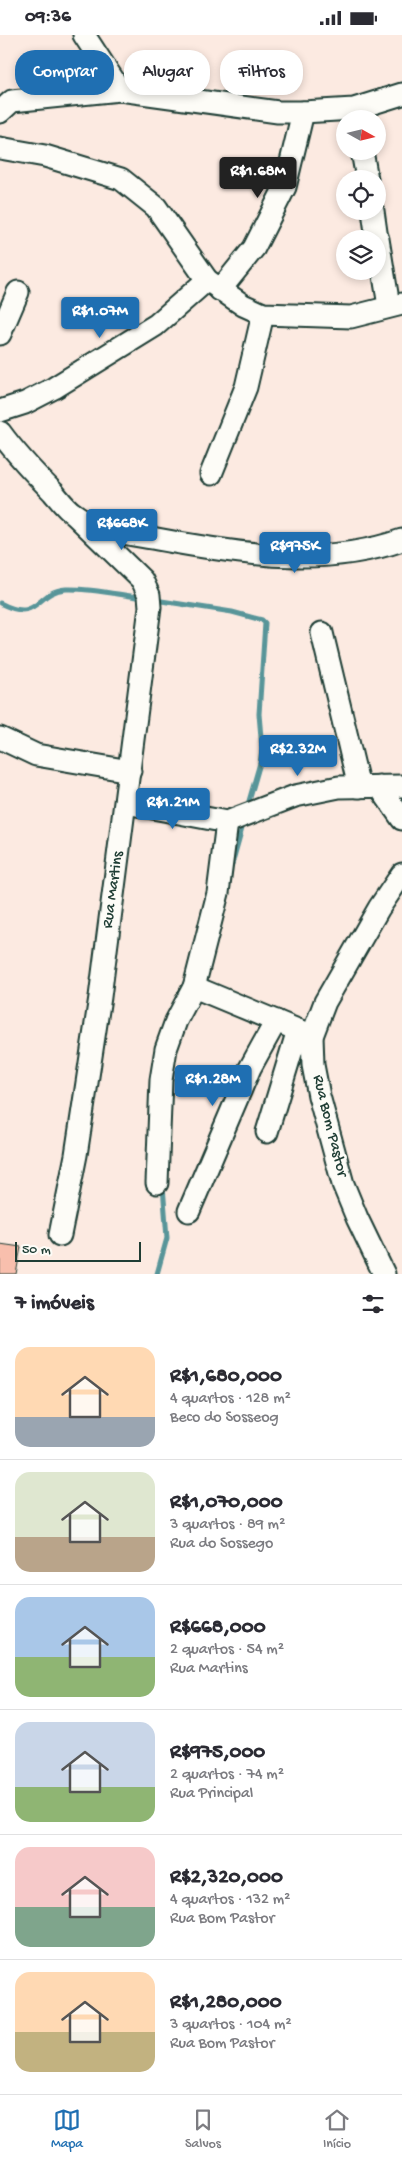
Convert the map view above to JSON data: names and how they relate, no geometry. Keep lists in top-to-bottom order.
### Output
{
  "streets": {
    "street": ["Rua Martins", "Rua Bom Pastor"]
  },
  "scale_bar": "50 m",
  "north": "right",
  "page": {
    "status": "09:36",
    "chip": ["Comprar", "Alugar", "Filtros"],
    "price": [
      "R$1.68M",
      "R$1.07M",
      "R$668K",
      "R$975K",
      "R$2.32M",
      "R$1.21M",
      "R$1.28M"
    ],
    "scale": "50 m",
    "heading": "7 imóveis",
    "list": [
      {
        "name": "R$1,680,000",
        "note": "4 quartos · 128 m² · Beco do Sosseog"
      },
      {
        "name": "R$1,070,000",
        "note": "3 quartos · 89 m² · Rua do Sossego"
      },
      {
        "name": "R$668,000",
        "note": "2 quartos · 54 m² · Rua Martins"
      },
      {
        "name": "R$975,000",
        "note": "2 quartos · 74 m² · Rua Principal"
      },
      {
        "name": "R$2,320,000",
        "note": "4 quartos · 132 m² · Rua Bom Pastor"
      },
      {
        "name": "R$1,280,000",
        "note": "3 quartos · 104 m² · Rua Bom Pastor"
      }
    ],
    "tabs": ["Mapa", "Salvos", "Início"]
  }
}
